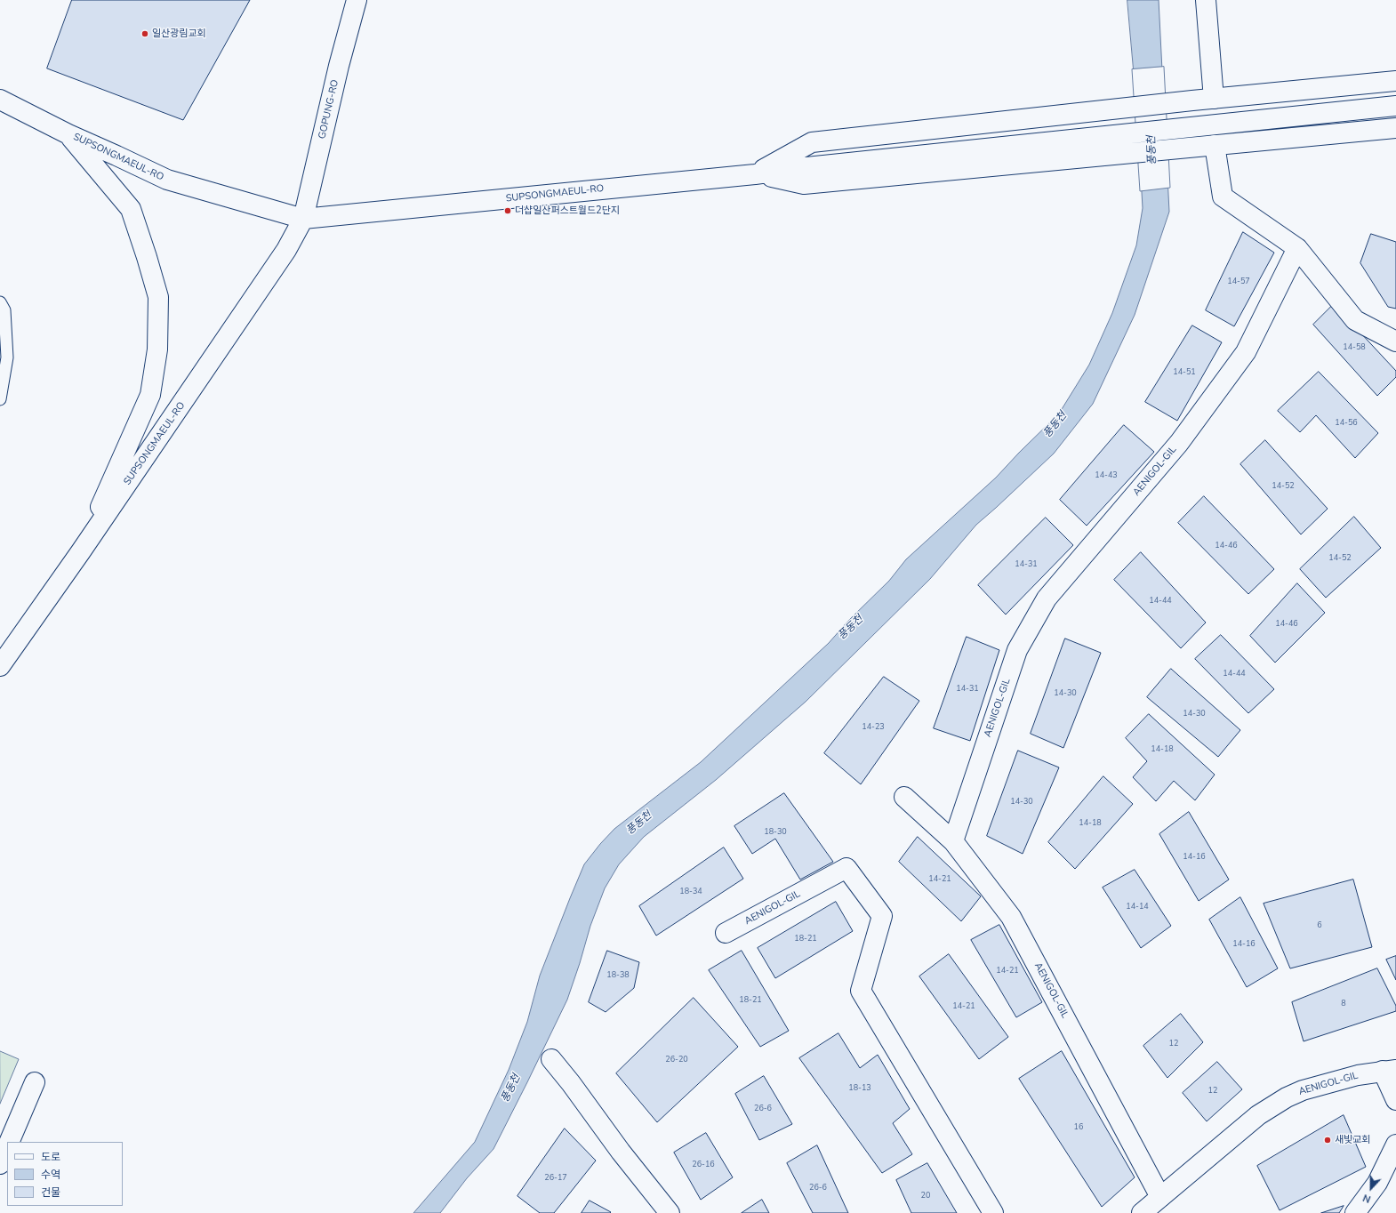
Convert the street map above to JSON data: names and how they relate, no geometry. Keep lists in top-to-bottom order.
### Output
{
  "streets": {
    "main road": ["GOPUNG-RO", "SUPSONGMAEUL-RO", "AENIGOL-GIL"]
  },
  "crossings": [
    ["GOPUNG-RO", "SUPSONGMAEUL-RO"]
  ],
  "water": ["풍동천"],
  "places": ["일산광림교회", "더샵일산퍼스트월드2단지", "새빛교회"],
  "house_numbers": [
    "14-57",
    "14-58",
    "14-51",
    "14-56",
    "14-43",
    "14-52",
    "14-46",
    "14-52",
    "14-31",
    "14-44",
    "14-46",
    "14-44",
    "14-31",
    "14-30",
    "14-30",
    "14-23",
    "14-18",
    "14-30",
    "14-18",
    "18-30",
    "14-16",
    "14-21",
    "18-34",
    "14-14",
    "6",
    "18-21",
    "14-16",
    "14-21",
    "18-38",
    "18-21",
    "8",
    "14-21",
    "12",
    "26-20",
    "18-13",
    "12",
    "26-6",
    "16",
    "26-16",
    "26-17",
    "26-6",
    "20"
  ],
  "legend": ["도로", "수역", "건물"],
  "north": "bottom"
}
